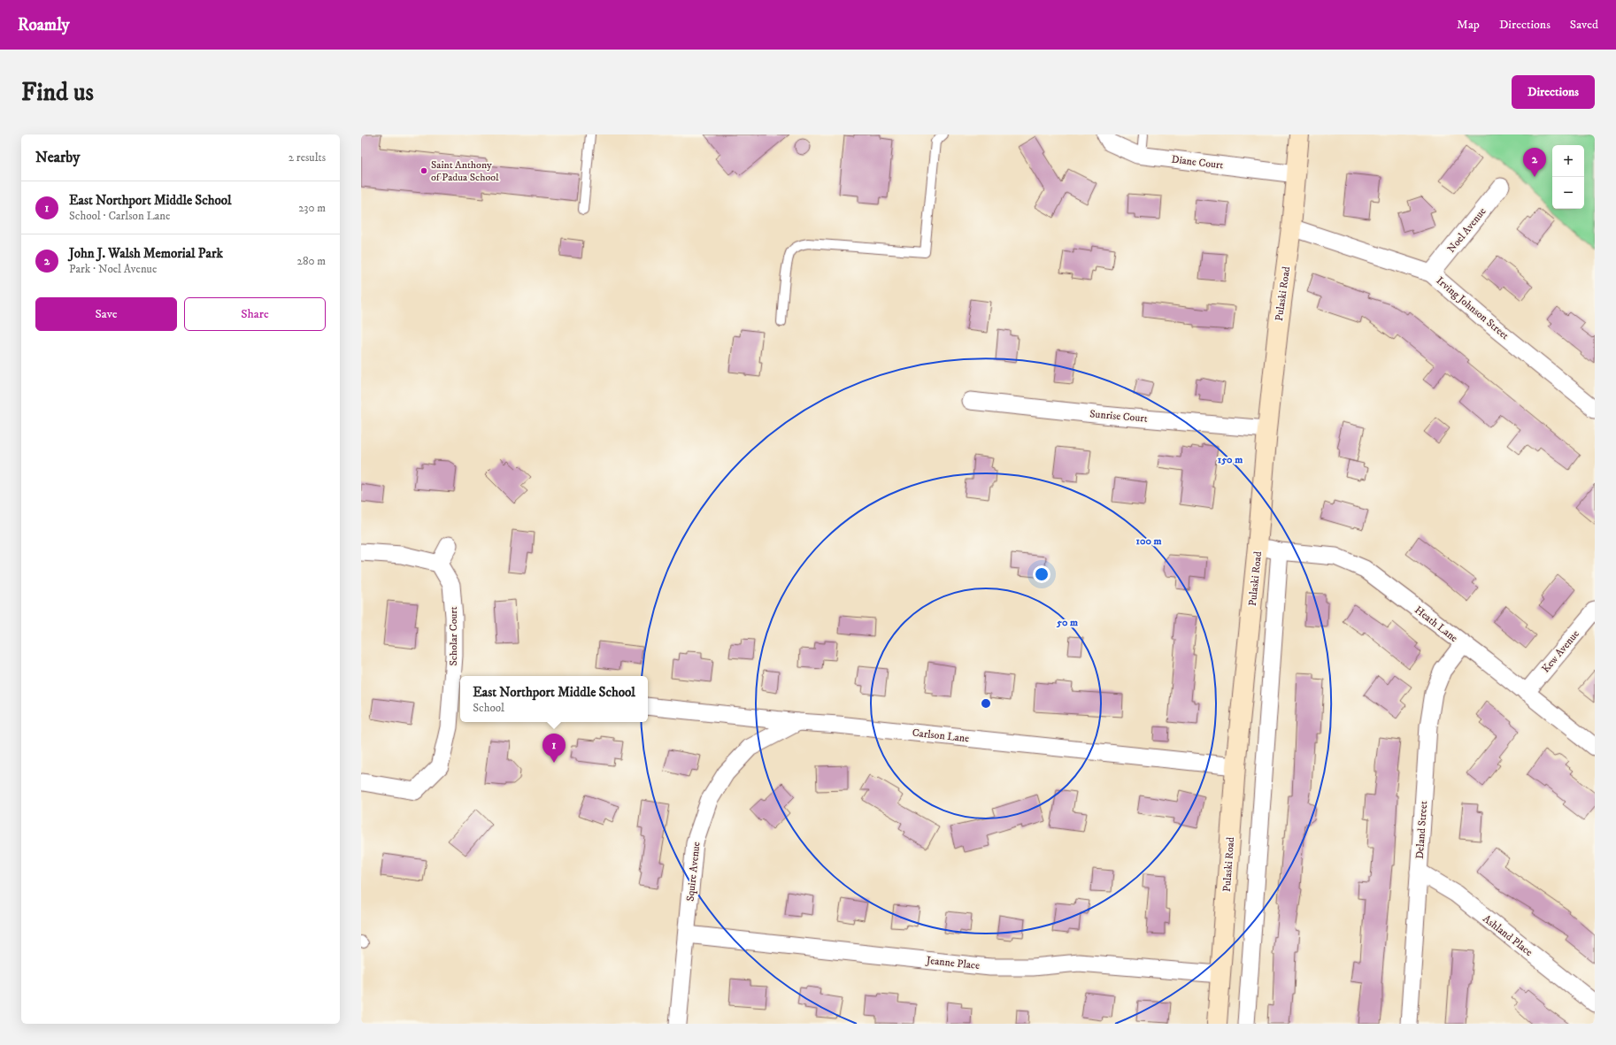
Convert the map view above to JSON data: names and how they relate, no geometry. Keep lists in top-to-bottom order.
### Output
{
  "streets": {
    "main road": ["Pulaski Road"],
    "street": [
      "Diane Court",
      "Noel Avenue",
      "Irving Johnson Street",
      "Sunrise Court",
      "Heath Lane",
      "Scholar Court",
      "Kew Avenue",
      "Carlson Lane",
      "Deland Street",
      "Squire Avenue",
      "Ashland Place",
      "Jeanne Place"
    ]
  },
  "crossings": [
    ["Diane Court", "Pulaski Road"],
    ["Noel Avenue", "Irving Johnson Street"],
    ["Pulaski Road", "Irving Johnson Street"],
    ["Pulaski Road", "Sunrise Court"],
    ["Pulaski Road", "Heath Lane"],
    ["Pulaski Road", "Carlson Lane"],
    ["Pulaski Road", "Jeanne Place"],
    ["Heath Lane", "Kew Avenue"],
    ["Heath Lane", "Deland Street"],
    ["Carlson Lane", "Squire Avenue"],
    ["Deland Street", "Ashland Place"],
    ["Squire Avenue", "Jeanne Place"]
  ],
  "places": ["Saint Anthony of Padua School"],
  "page": {
    "header": "Roamly",
    "nav": ["Map", "Directions", "Saved"],
    "buttons": [
      "Directions",
      ["Save", "Share"]
    ],
    "title": "Find us",
    "heading": ["Nearby", "2 results"],
    "map_buttons": ["+", "−"],
    "pins": ["2", "1"],
    "list": [
      {
        "mark": "1",
        "name": "East Northport Middle School",
        "note": "School · Carlson Lane",
        "value": "230 m"
      },
      {
        "mark": "2",
        "name": "John J. Walsh Memorial Park",
        "note": "Park · Noel Avenue",
        "value": "280 m"
      }
    ],
    "popup": ["East Northport Middle School", "School"]
  },
  "rings": ["150 m", "100 m", "50 m"]
}
